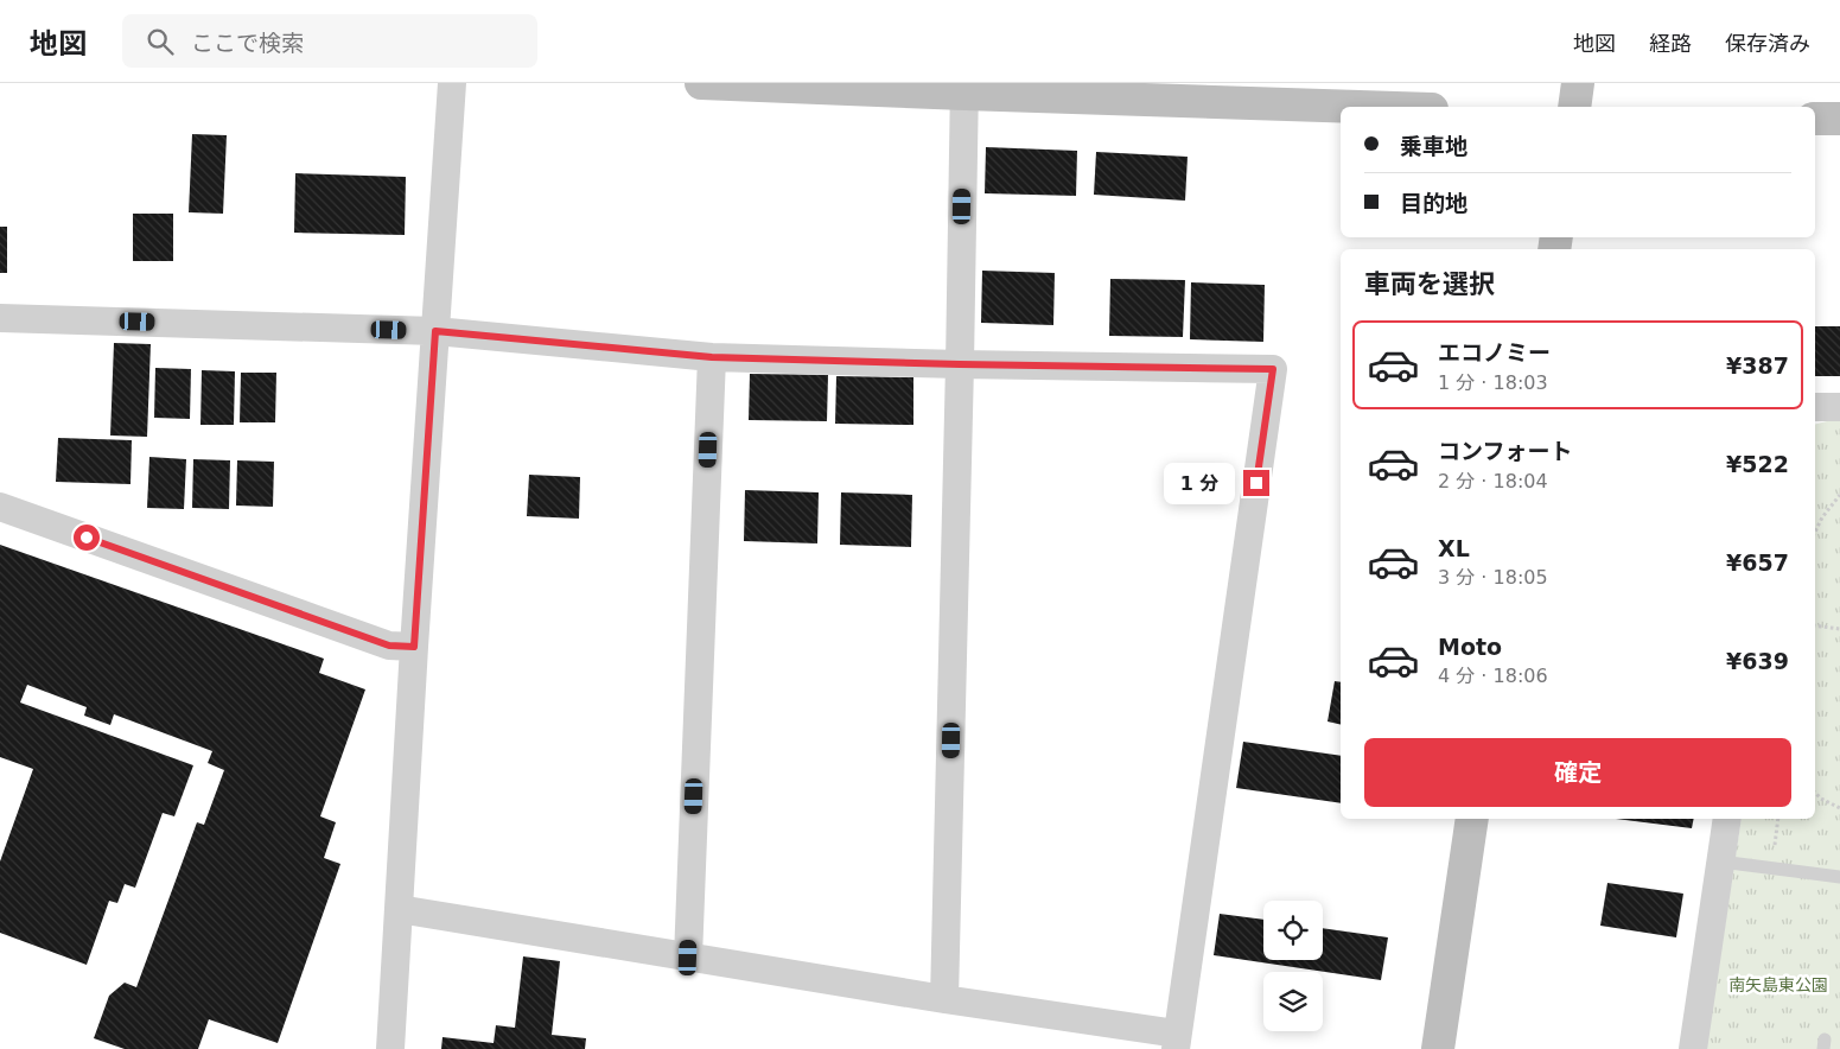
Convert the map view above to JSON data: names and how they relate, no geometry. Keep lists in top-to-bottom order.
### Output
{
  "parks": ["南矢島東公園"],
  "page": {
    "header": "地図",
    "search": "ここで検索",
    "nav": ["地図", "経路", "保存済み"],
    "banner": ["乗車地", "目的地"],
    "heading": "車両を選択",
    "list": [
      {
        "name": "エコノミー",
        "note": "1 分 · 18:03",
        "value": "¥387"
      },
      {
        "name": "コンフォート",
        "note": "2 分 · 18:04",
        "value": "¥522"
      },
      {
        "name": "XL",
        "note": "3 分 · 18:05",
        "value": "¥657"
      },
      {
        "name": "Moto",
        "note": "4 分 · 18:06",
        "value": "¥639"
      }
    ],
    "bubble": "1 分",
    "buttons": "確定"
  }
}
